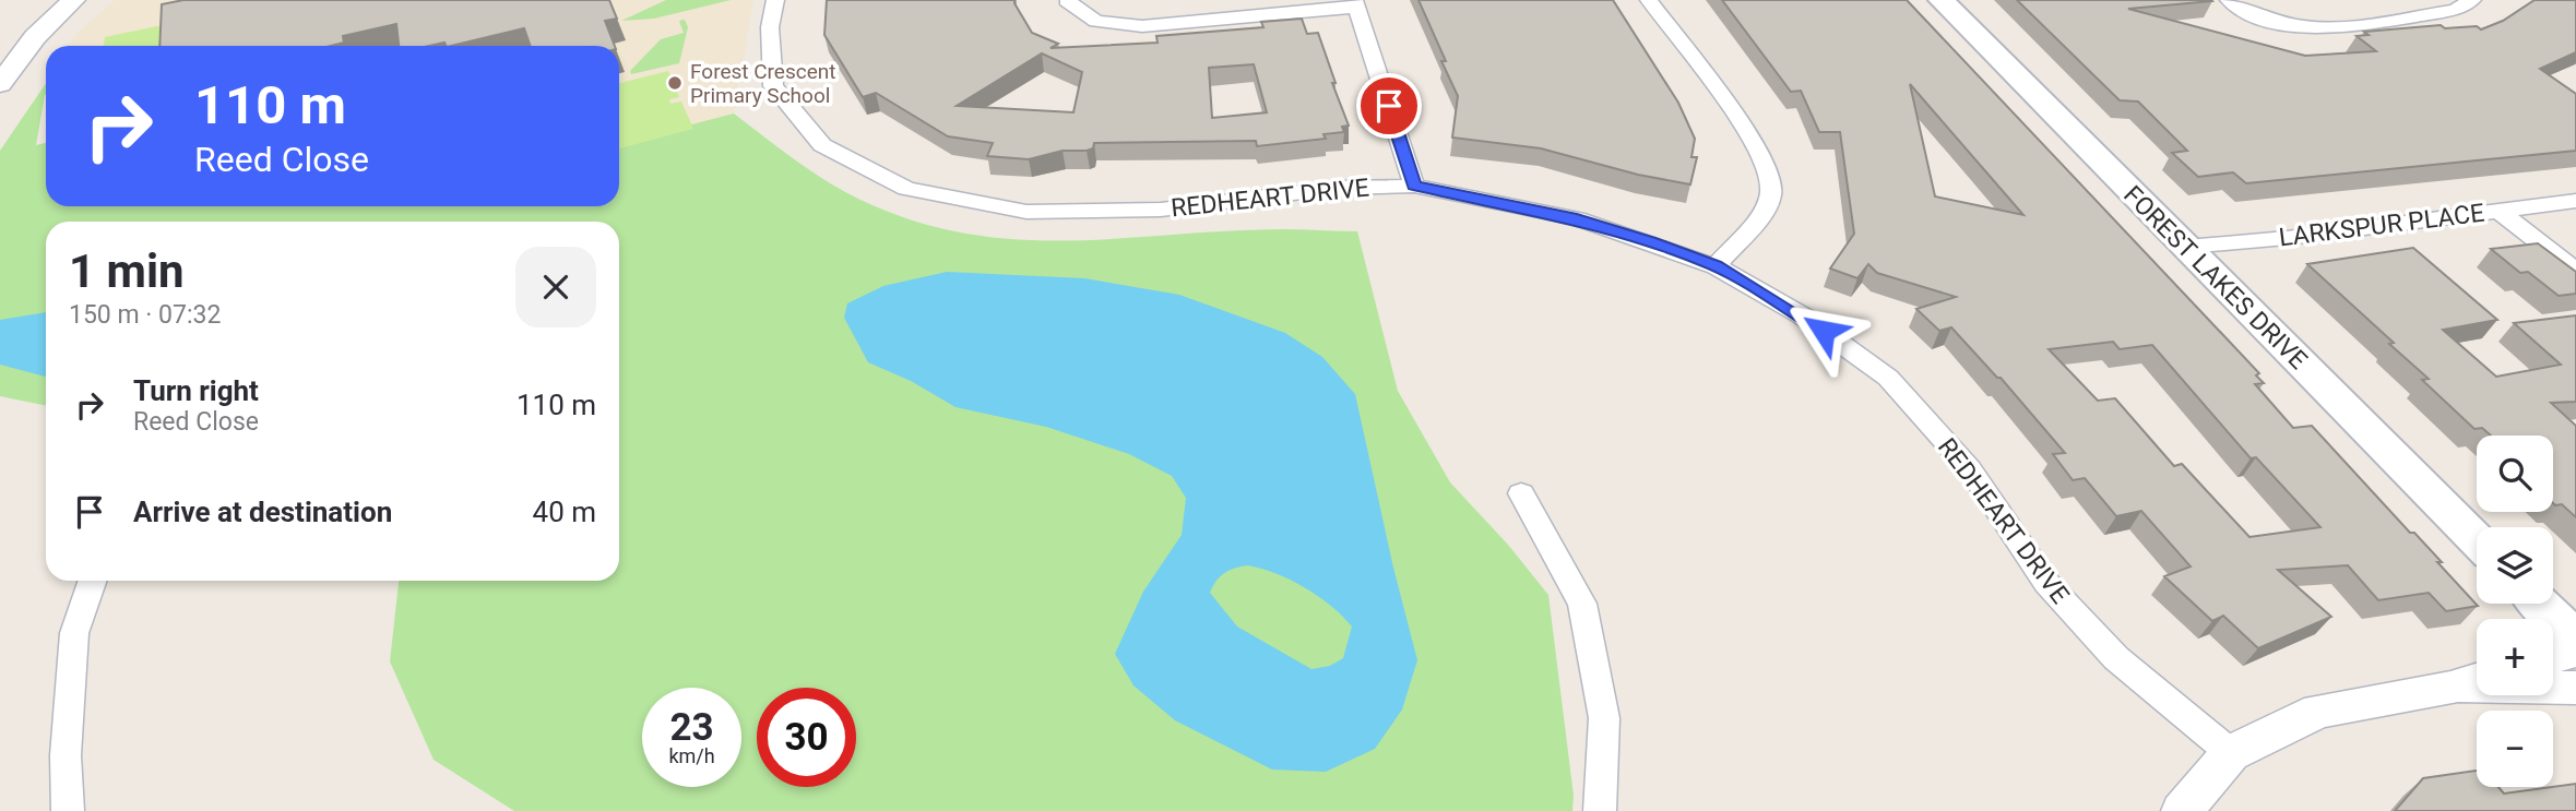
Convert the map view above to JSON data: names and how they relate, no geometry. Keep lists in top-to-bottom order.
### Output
{
  "streets": {
    "main road": ["FOREST LAKES DRIVE"],
    "street": ["REDHEART DRIVE", "LARKSPUR PLACE"]
  },
  "crossings": [
    ["LARKSPUR PLACE", "FOREST LAKES DRIVE"]
  ],
  "places": ["Forest Crescent Primary School"],
  "page": {
    "turn": ["110 m", "Reed Close"],
    "heading": ["1 min", "150 m · 07:32"],
    "list": [
      {
        "name": "Turn right",
        "note": "Reed Close",
        "value": "110 m"
      },
      {
        "name": "Arrive at destination",
        "value": "40 m"
      }
    ],
    "map_buttons": ["+", "−"],
    "speed": "23 km/h",
    "limit": "30"
  }
}
